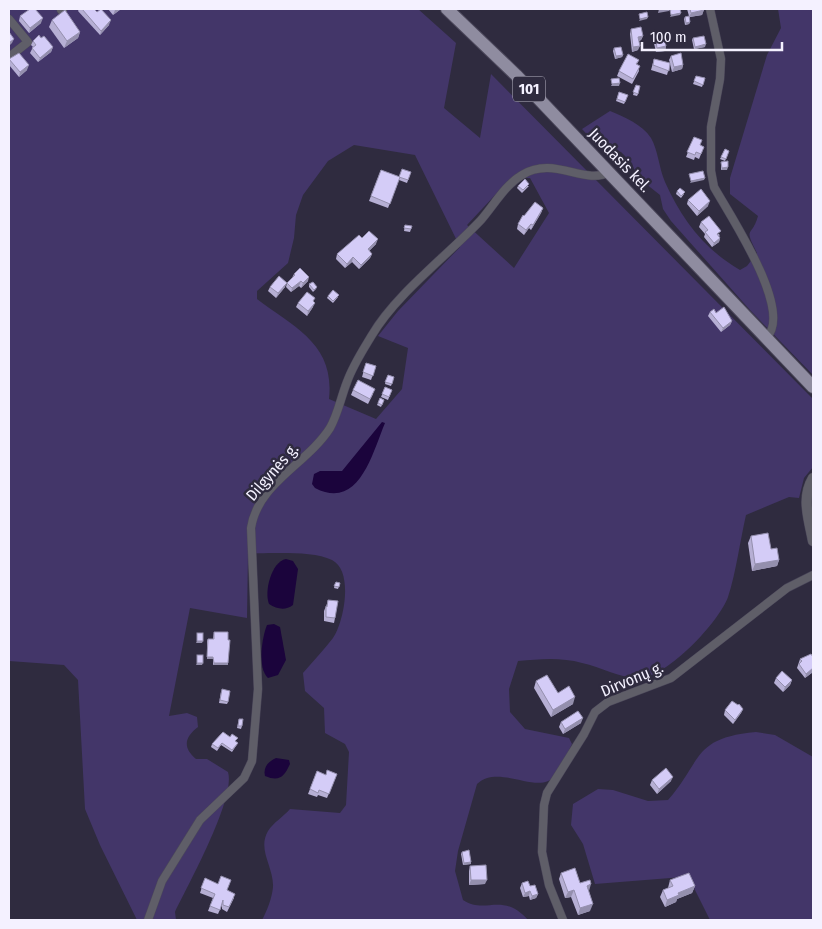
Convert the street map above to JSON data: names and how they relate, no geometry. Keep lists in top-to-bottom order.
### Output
{
  "streets": {
    "main road": ["101", "Juodasis kel."],
    "street": ["Dilgynės g.", "Dirvonų g."]
  },
  "crossings": [
    ["101", "Juodasis kel."],
    ["Juodasis kel.", "Dilgynės g."]
  ],
  "scale_bar": "100 m"
}
